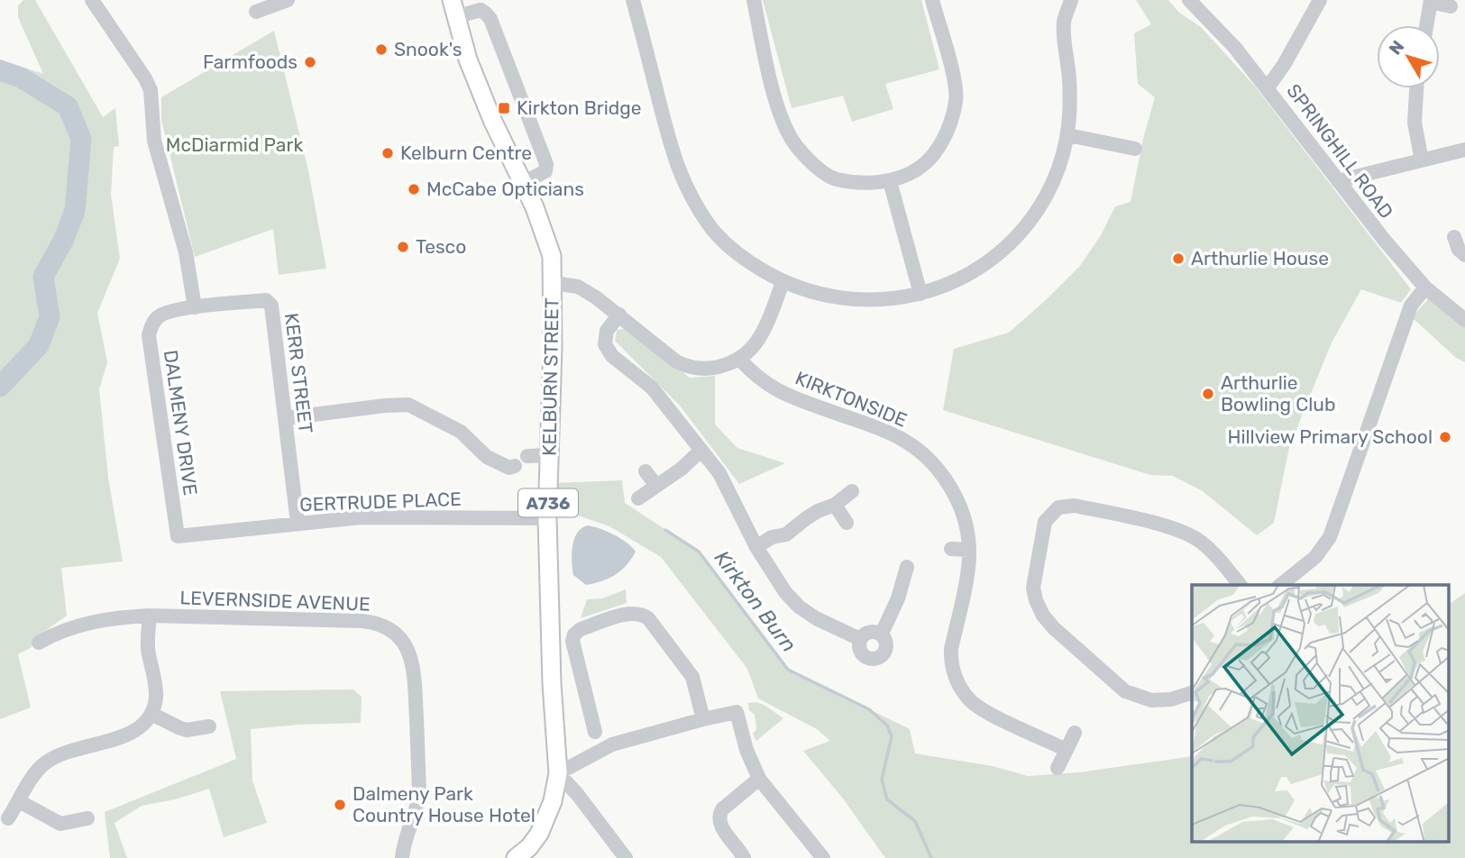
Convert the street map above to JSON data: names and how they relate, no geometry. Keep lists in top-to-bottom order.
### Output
{
  "streets": {
    "main road": ["KELBURN STREET", "A736"],
    "street": [
      "SPRINGHILL ROAD",
      "KERR STREET",
      "KIRKTONSIDE",
      "DALMENY DRIVE",
      "GERTRUDE PLACE",
      "LEVERNSIDE AVENUE"
    ]
  },
  "crossings": [
    ["KERR STREET", "DALMENY DRIVE"],
    ["KERR STREET", "GERTRUDE PLACE"],
    ["KELBURN STREET", "GERTRUDE PLACE"],
    ["KELBURN STREET", "A736"],
    ["DALMENY DRIVE", "GERTRUDE PLACE"]
  ],
  "water": ["Kirkton Burn"],
  "parks": ["McDiarmid Park"],
  "places": {
    "other": [
      "Snook's",
      "Farmfoods",
      "Kelburn Centre",
      "McCabe Opticians",
      "Tesco",
      "Arthurlie House",
      "Arthurlie Bowling Club",
      "Hillview Primary School",
      "Dalmeny Park Country House Hotel"
    ],
    "transit": ["Kirkton Bridge"]
  },
  "north": "top left"
}
